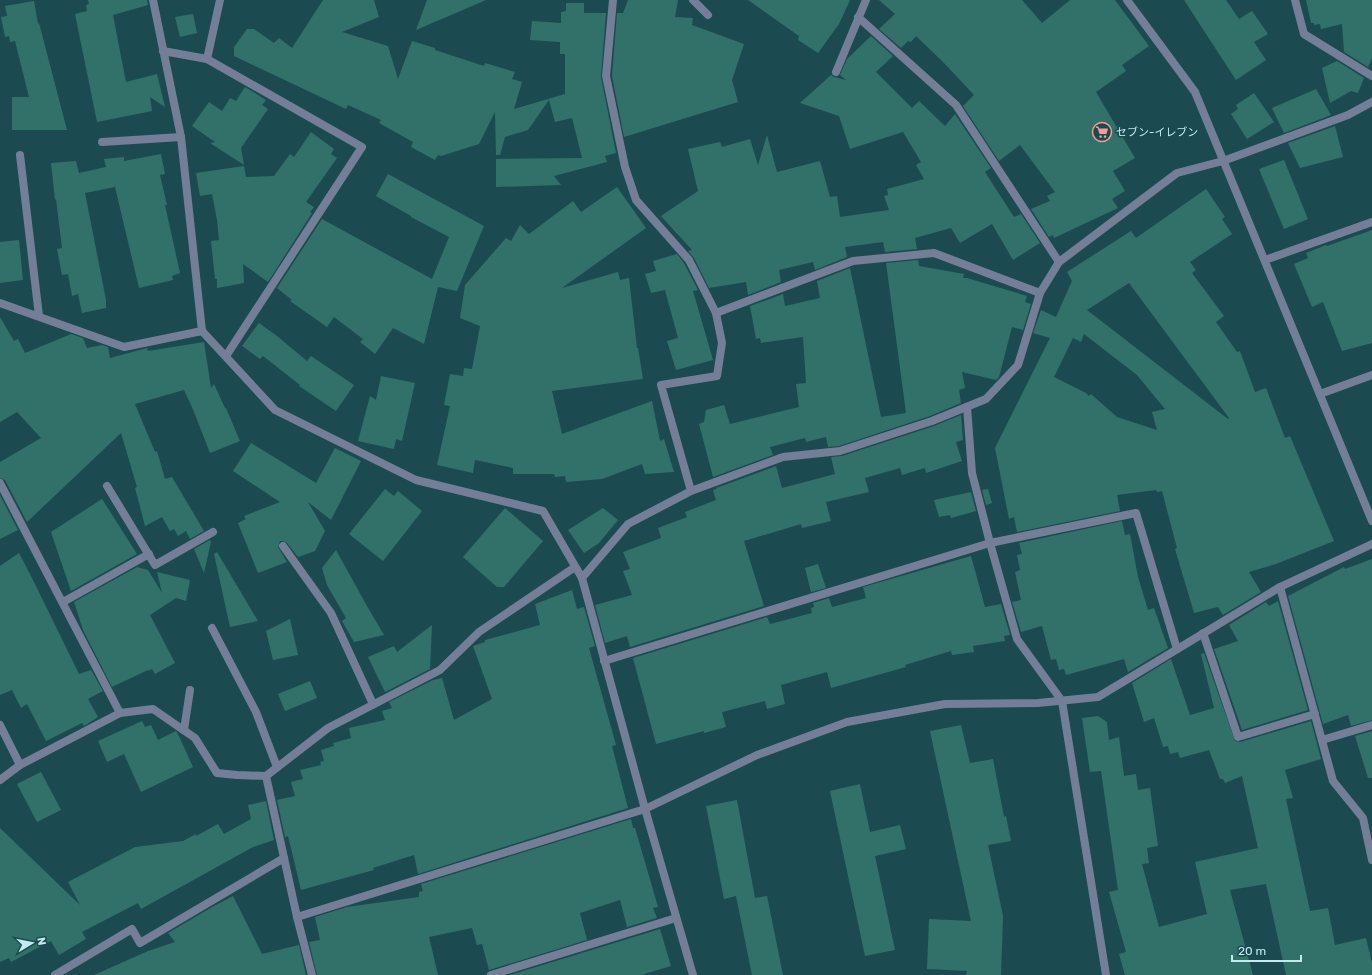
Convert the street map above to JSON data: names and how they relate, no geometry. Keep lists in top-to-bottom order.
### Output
{
  "places": {
    "supermarket": ["セブン-イレブン"]
  },
  "scale_bar": "20 m",
  "north": "right"
}
